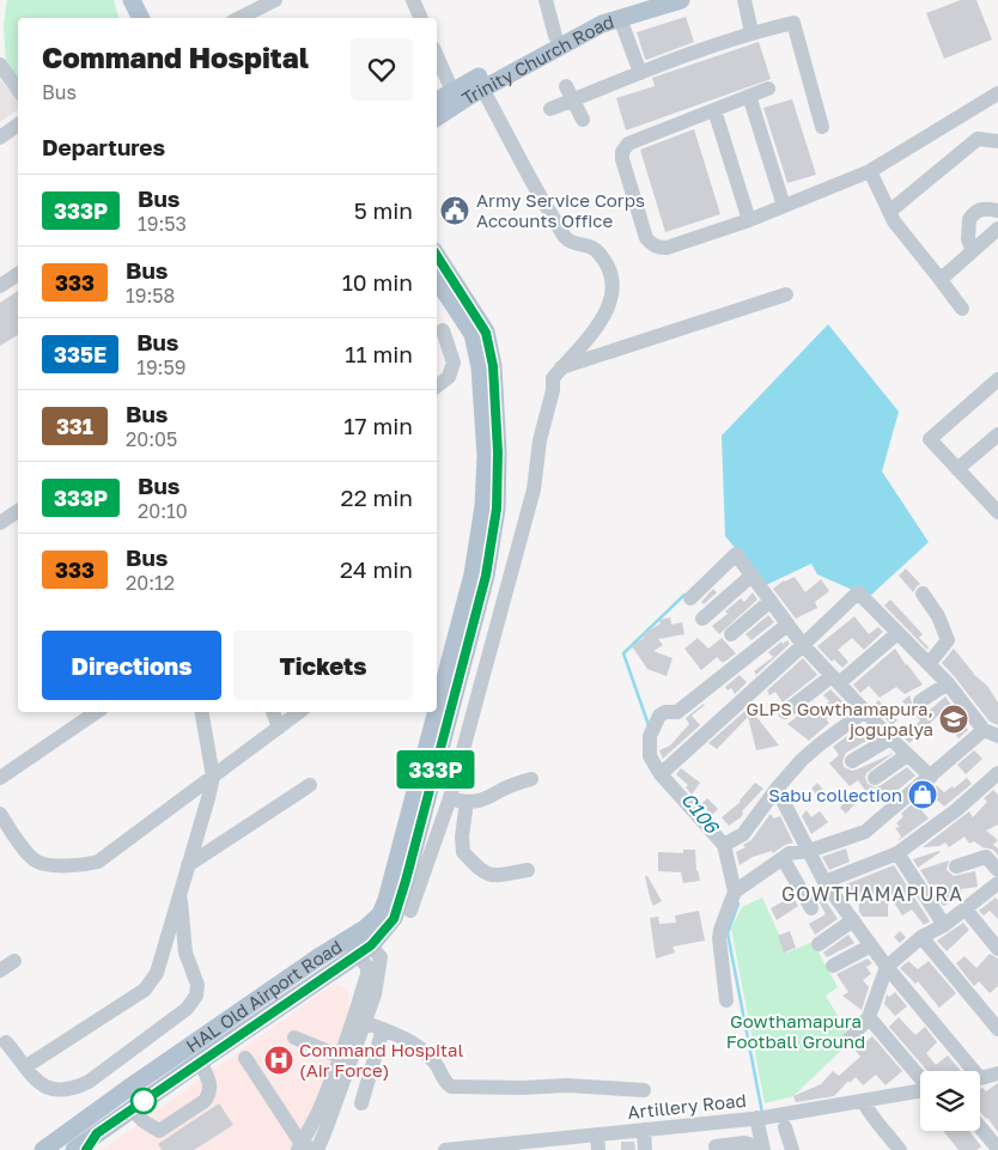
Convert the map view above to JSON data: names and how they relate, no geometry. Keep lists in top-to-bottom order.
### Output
{
  "streets": {
    "main road": ["Trinity Church Road", "HAL Old Airport Road"],
    "street": ["Artillery Road"]
  },
  "districts": ["GOWTHAMAPURA"],
  "water": ["C106"],
  "parks": ["Gowthamapura Football Ground"],
  "places": {
    "public building": ["Army Service Corps Accounts Office"],
    "school or university": ["GLPS Gowthamapura, jogupalya"],
    "shop": ["Sabu collection"],
    "hospital": ["Command Hospital (Air Force)"]
  },
  "lines": ["bus line 333P"],
  "page": {
    "on_map": "333P",
    "heading": [
      ["Command Hospital", "Bus"],
      "Departures"
    ],
    "list": [
      {
        "mark": "333P",
        "name": "Bus",
        "note": "19:53",
        "value": "5 min"
      },
      {
        "mark": "333",
        "name": "Bus",
        "note": "19:58",
        "value": "10 min"
      },
      {
        "mark": "335E",
        "name": "Bus",
        "note": "19:59",
        "value": "11 min"
      },
      {
        "mark": "331",
        "name": "Bus",
        "note": "20:05",
        "value": "17 min"
      },
      {
        "mark": "333P",
        "name": "Bus",
        "note": "20:10",
        "value": "22 min"
      },
      {
        "mark": "333",
        "name": "Bus",
        "note": "20:12",
        "value": "24 min"
      }
    ],
    "buttons": ["Directions", "Tickets"]
  }
}
